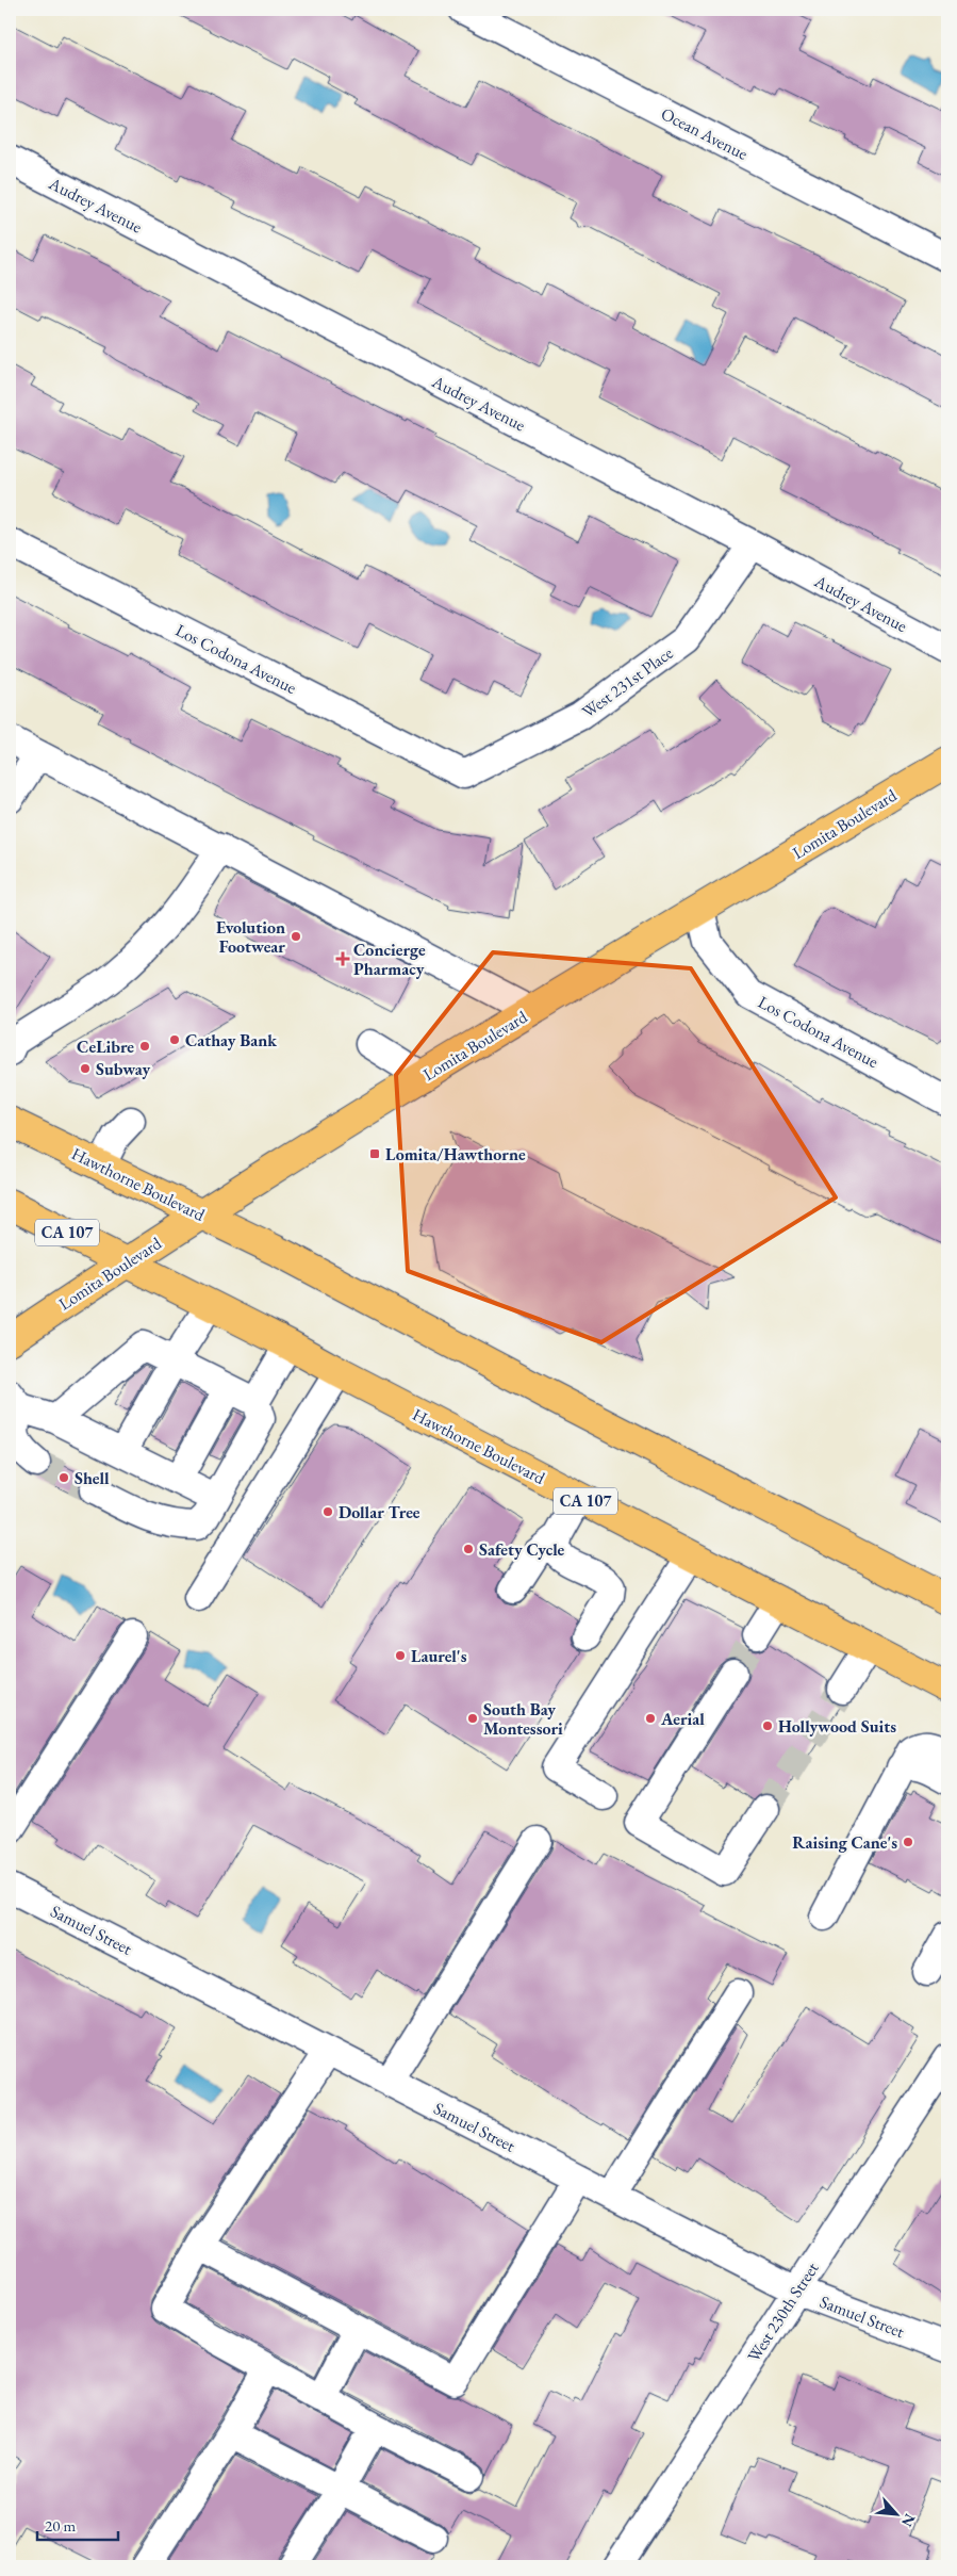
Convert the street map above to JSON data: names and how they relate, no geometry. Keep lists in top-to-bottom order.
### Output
{
  "streets": {
    "main road": ["Lomita Boulevard", "Hawthorne Boulevard", "CA 107"],
    "street": [
      "Ocean Avenue",
      "Audrey Avenue",
      "Los Codona Avenue",
      "West 231st Place",
      "Samuel Street",
      "West 230th Street"
    ]
  },
  "crossings": [
    ["Audrey Avenue", "West 231st Place"],
    ["Los Codona Avenue", "West 231st Place"],
    ["Los Codona Avenue", "Lomita Boulevard"],
    ["Lomita Boulevard", "Hawthorne Boulevard"],
    ["Samuel Street", "West 230th Street"]
  ],
  "places": {
    "other": [
      "Evolution Footwear",
      "Cathay Bank",
      "CeLibre",
      "Subway",
      "Shell",
      "Dollar Tree",
      "Safety Cycle",
      "Laurel's",
      "South Bay Montessori",
      "Aerial",
      "Hollywood Suits",
      "Raising Cane's"
    ],
    "health": ["Concierge Pharmacy"],
    "transit": ["Lomita/Hawthorne"]
  },
  "scale_bar": "20 m",
  "north": "bottom right"
}
